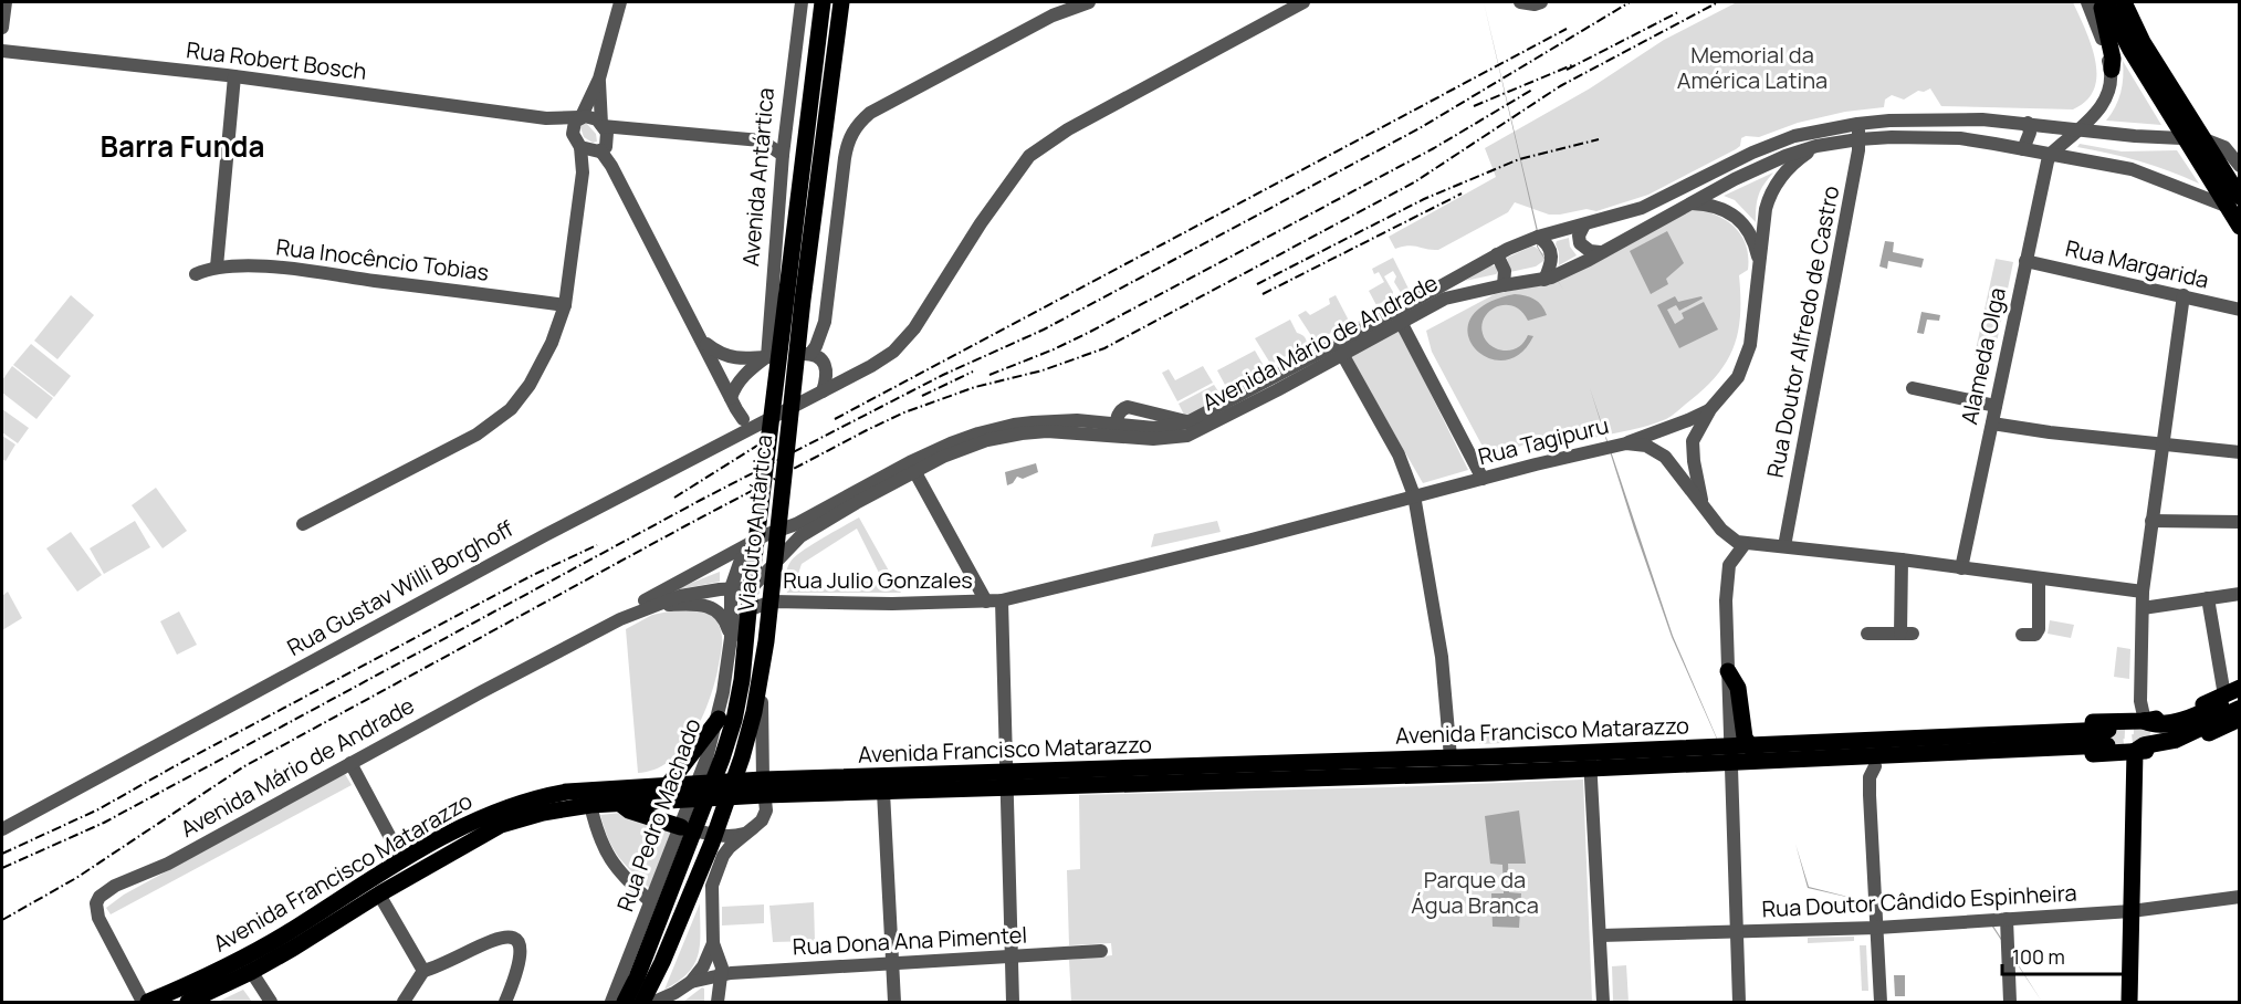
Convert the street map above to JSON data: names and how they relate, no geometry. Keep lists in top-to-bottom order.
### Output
{
  "streets": {
    "highway": ["Avenida Francisco Matarazzo"],
    "main road": ["Viaduto Antártica"],
    "street": [
      "Rua Robert Bosch",
      "Avenida Antártica",
      "Rua Inocêncio Tobias",
      "Rua Margarida",
      "Rua Doutor Alfredo de Castro",
      "Avenida Mário de Andrade",
      "Alameda Olga",
      "Rua Tagipuru",
      "Rua Julio Gonzales",
      "Rua Gustav Willi Borghoff",
      "Rua Pedro Machado",
      "Rua Doutor Cândido Espinheira",
      "Rua Dona Ana Pimentel"
    ]
  },
  "crossings": [
    ["Rua Margarida", "Alameda Olga"],
    ["Rua Doutor Alfredo de Castro", "Avenida Mário de Andrade"],
    ["Avenida Mário de Andrade", "Alameda Olga"],
    ["Avenida Mário de Andrade", "Avenida Francisco Matarazzo"],
    ["Avenida Mário de Andrade", "Rua Pedro Machado"],
    ["Rua Tagipuru", "Rua Julio Gonzales"],
    ["Rua Julio Gonzales", "Rua Pedro Machado"],
    ["Avenida Francisco Matarazzo", "Rua Pedro Machado"]
  ],
  "districts": ["Barra Funda"],
  "parks": ["Memorial da América Latina", "Parque da Água Branca"],
  "scale_bar": "100 m"
}
